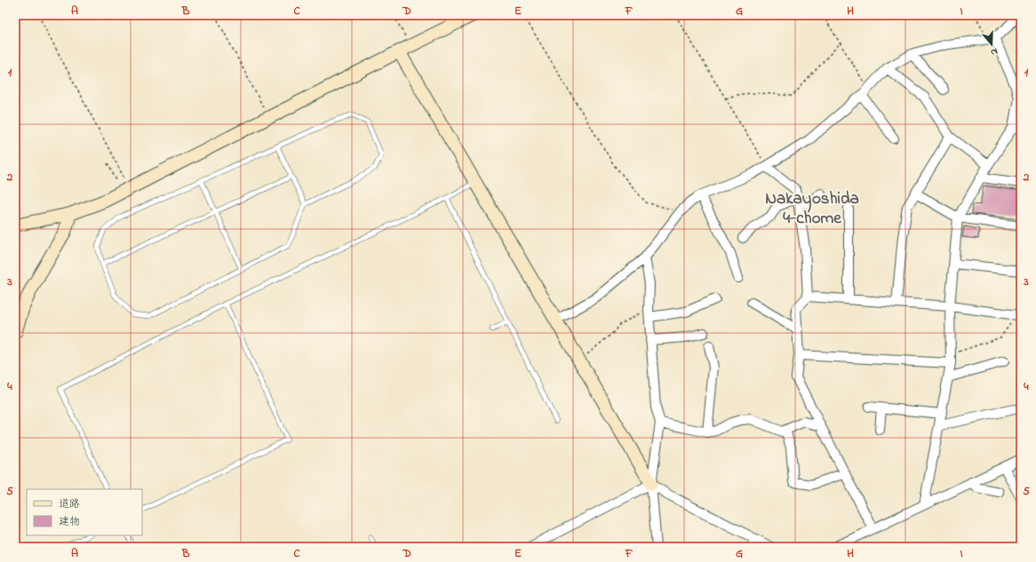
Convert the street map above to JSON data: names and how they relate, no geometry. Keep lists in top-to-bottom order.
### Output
{
  "districts": ["Nakayoshida 4-chome"],
  "legend": ["道路", "建物"],
  "north": "bottom",
  "grid": {
    "columns": [
      "A",
      "B",
      "C",
      "D",
      "E",
      "F",
      "G",
      "H",
      "I"
    ],
    "rows": [
      "1",
      "2",
      "3",
      "4",
      "5"
    ]
  }
}
